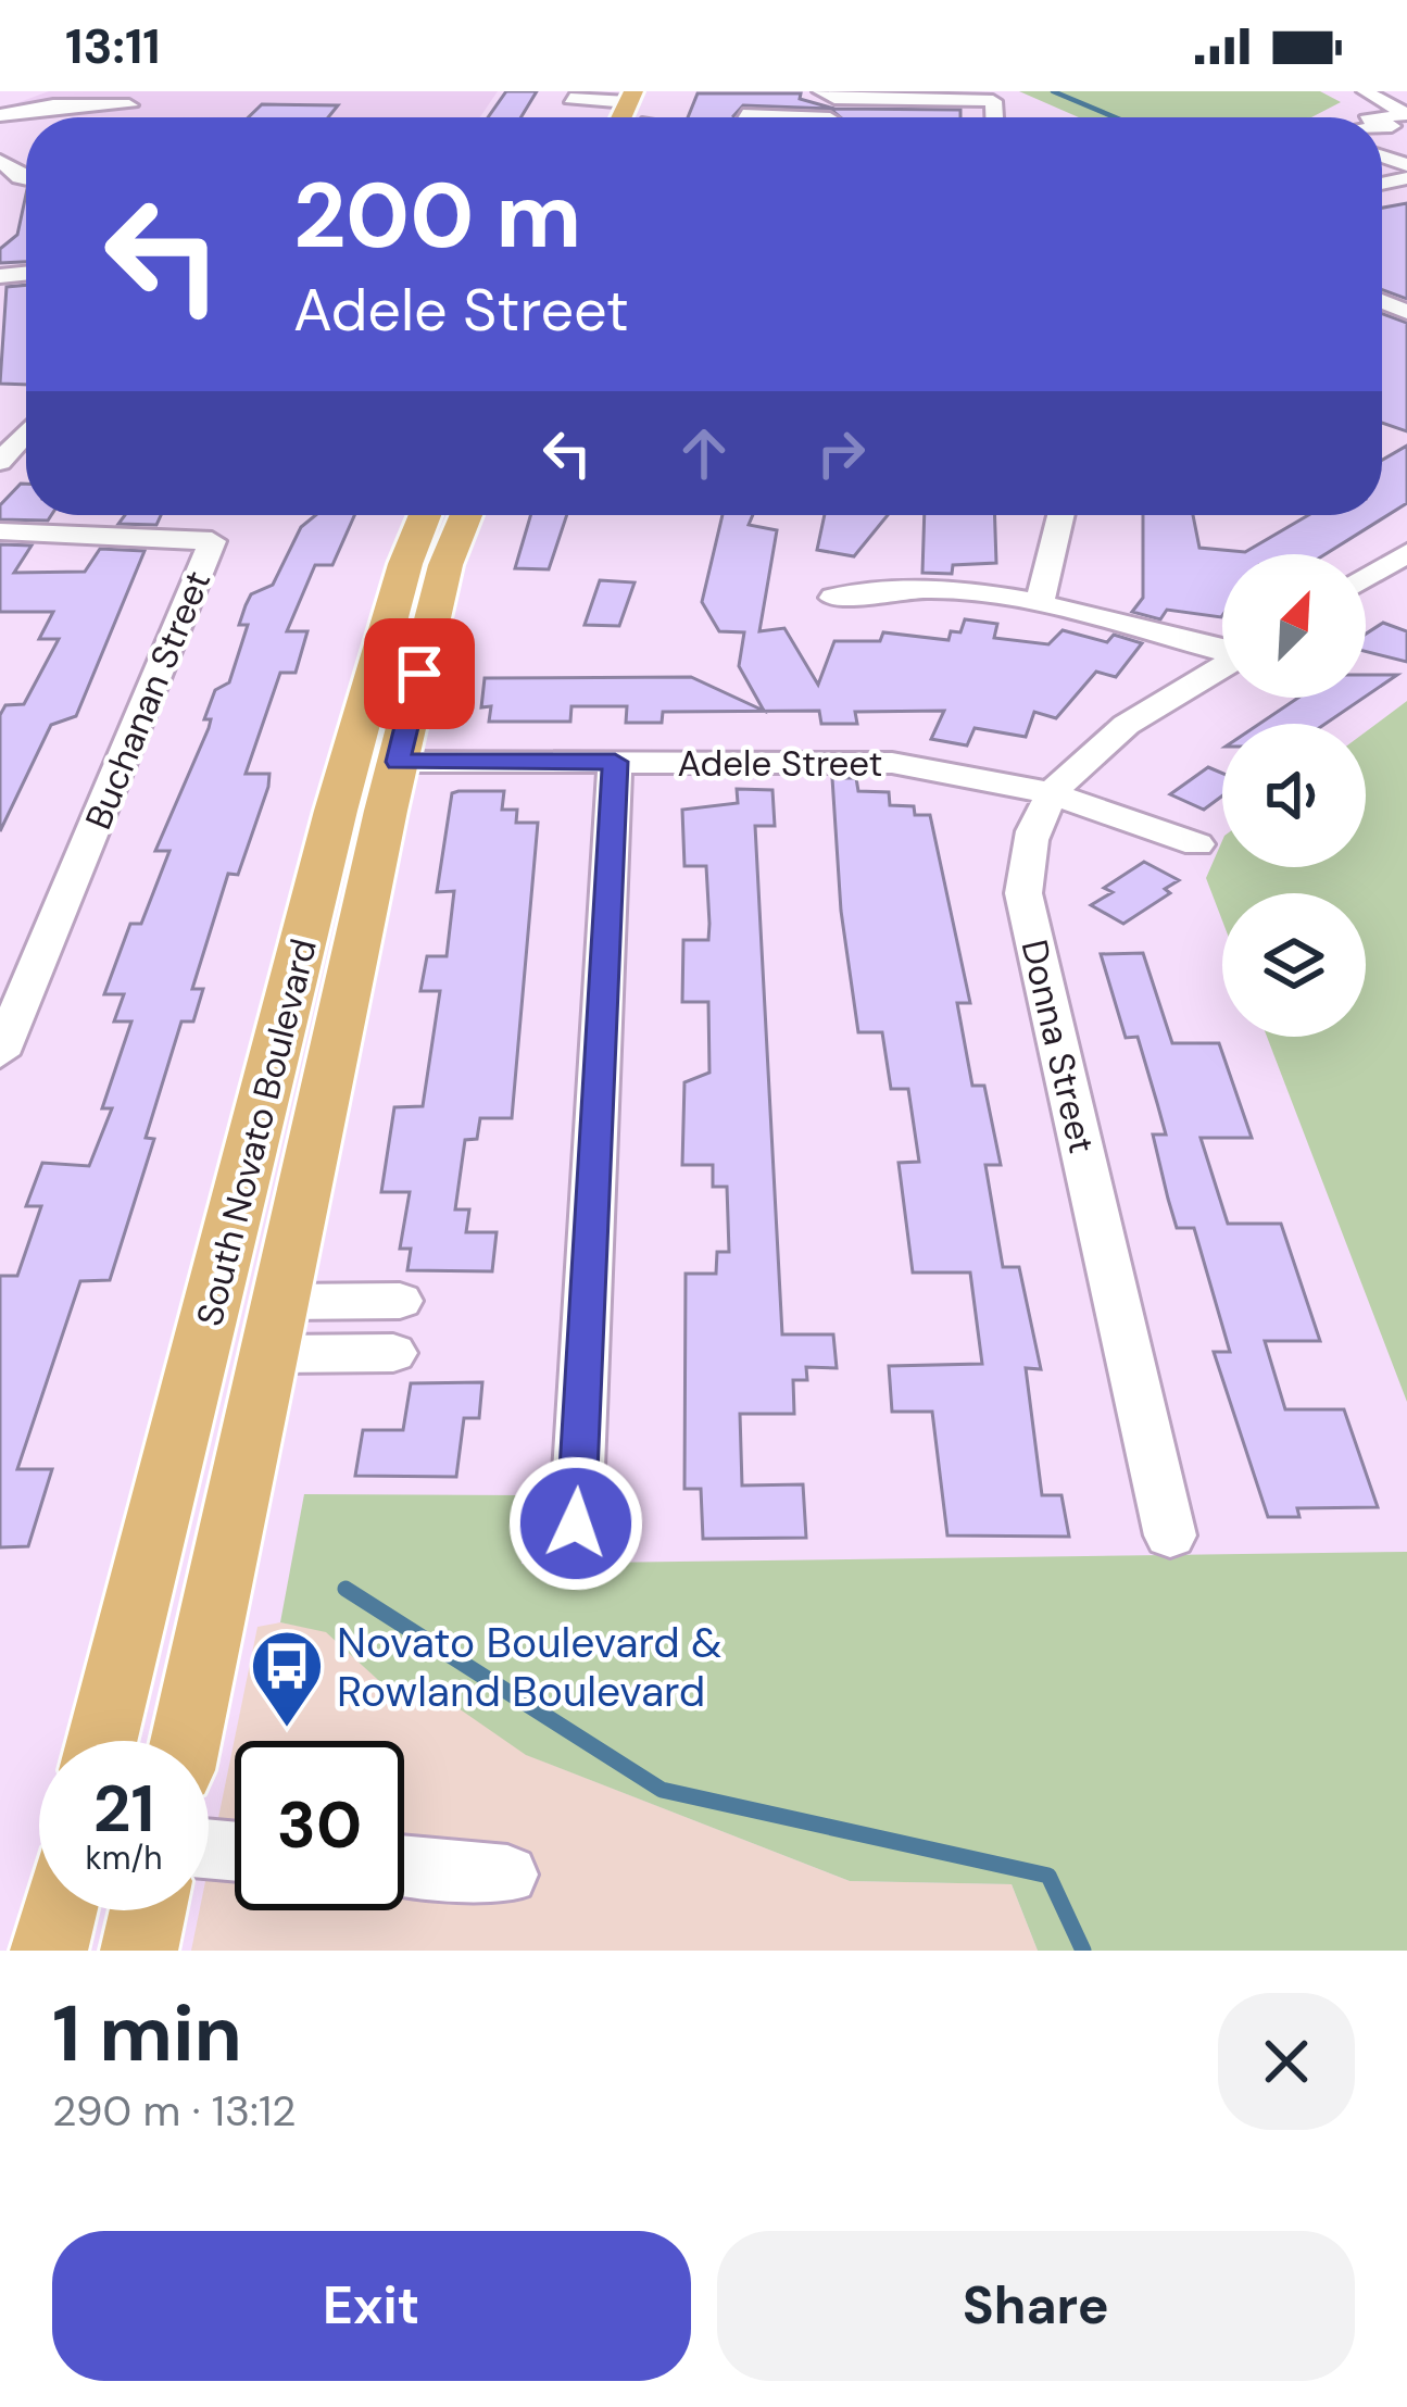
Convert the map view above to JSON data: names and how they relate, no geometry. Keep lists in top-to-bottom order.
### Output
{
  "streets": {
    "main road": ["South Novato Boulevard"],
    "street": ["Buchanan Street", "Adele Street", "Donna Street"]
  },
  "crossings": [
    ["Adele Street", "Donna Street"],
    ["Adele Street", "South Novato Boulevard"]
  ],
  "places": {
    "bus stop": ["Novato Boulevard & Rowland Boulevard"]
  },
  "north": "top right",
  "page": {
    "status": "13:11",
    "turn": ["200 m", "Adele Street"],
    "speed": "21 km/h",
    "limit": "30",
    "heading": ["1 min", "290 m · 13:12"],
    "buttons": ["Exit", "Share"]
  }
}
